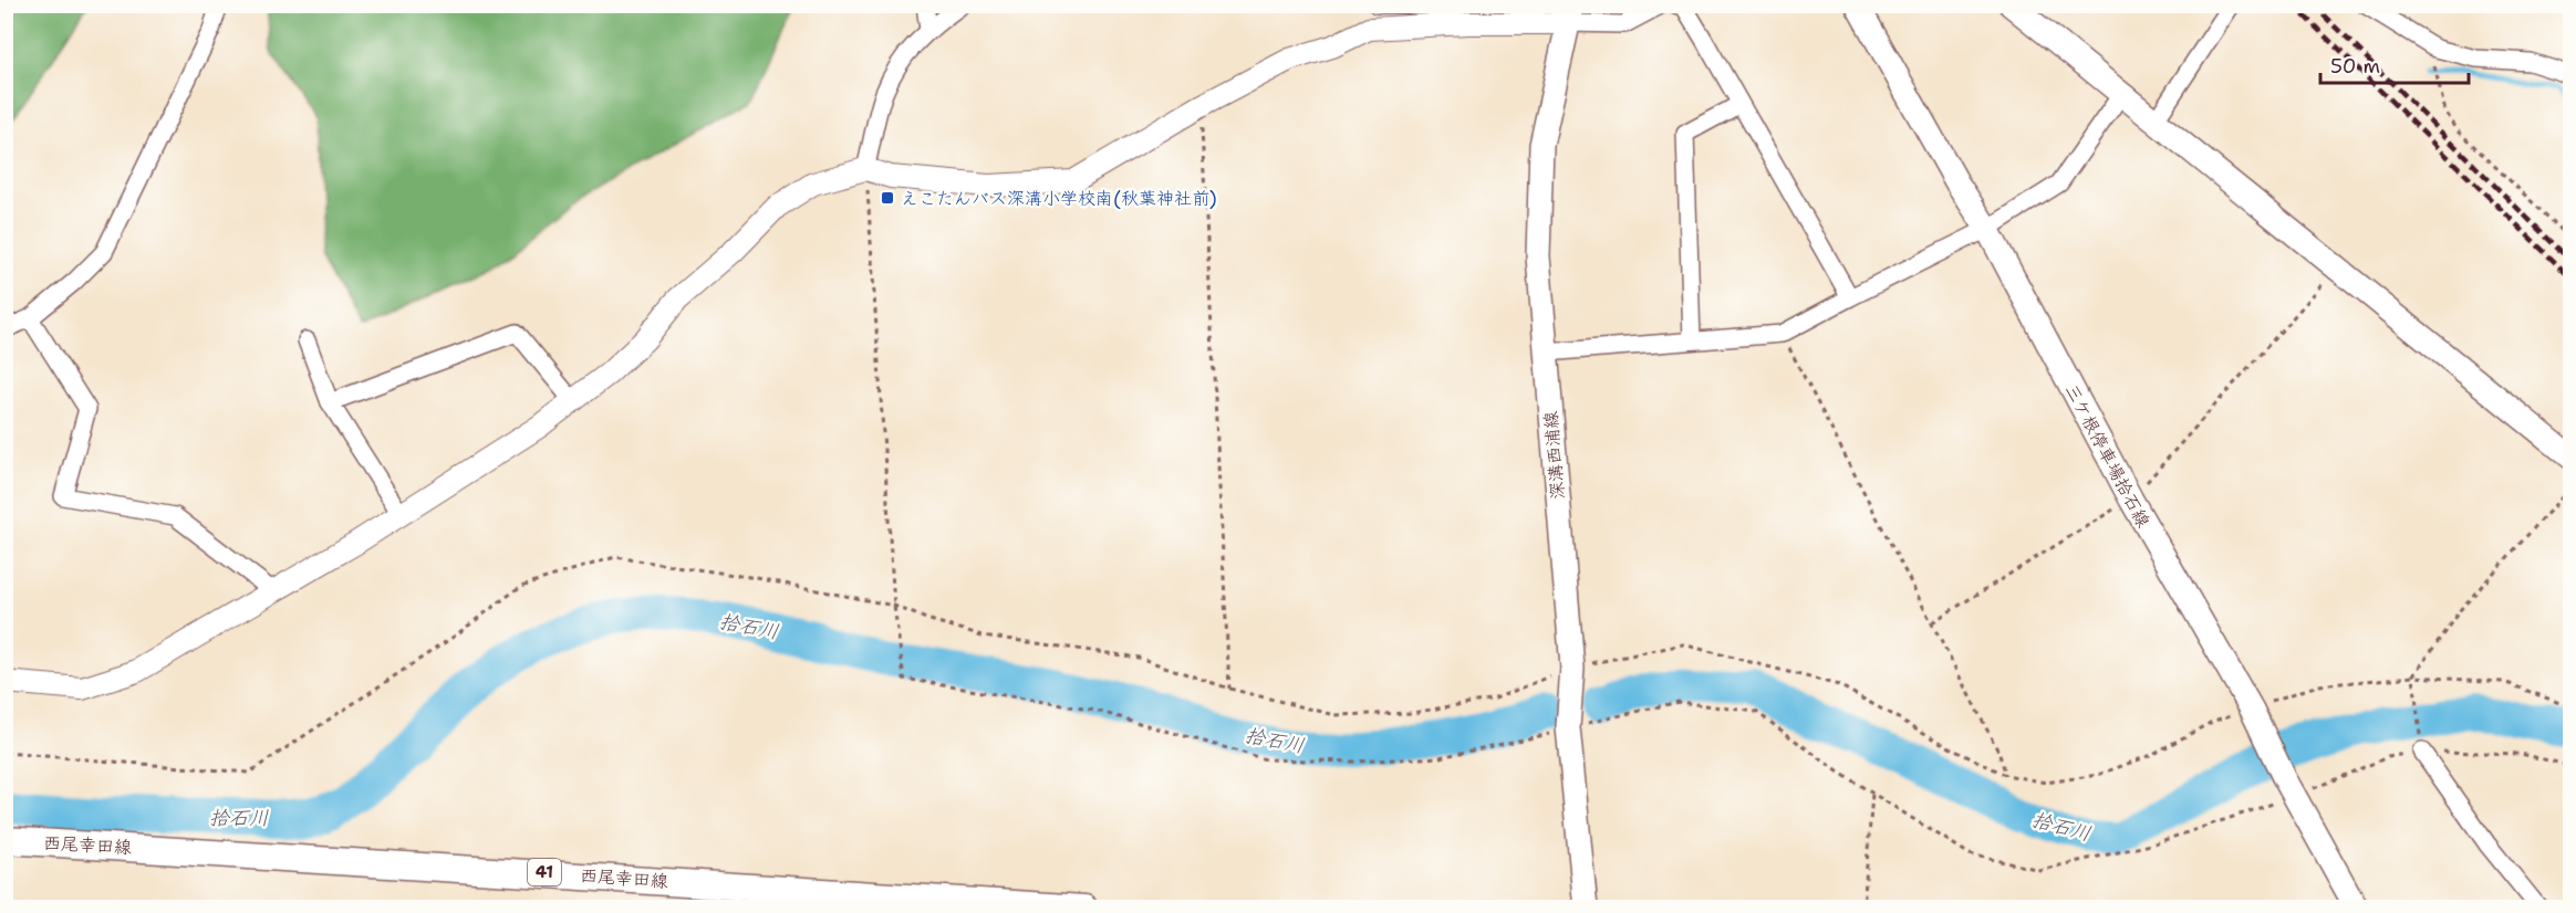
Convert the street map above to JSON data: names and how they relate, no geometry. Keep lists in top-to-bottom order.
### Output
{
  "streets": {
    "main road": [
      "深溝西浦線",
      "三ケ根停車場拾石線",
      "西尾幸田線",
      "41"
    ]
  },
  "water": ["拾石川"],
  "places": {
    "transit": ["えこたんバス深溝小学校南(秋葉神社前)"]
  },
  "scale_bar": "50 m"
}
